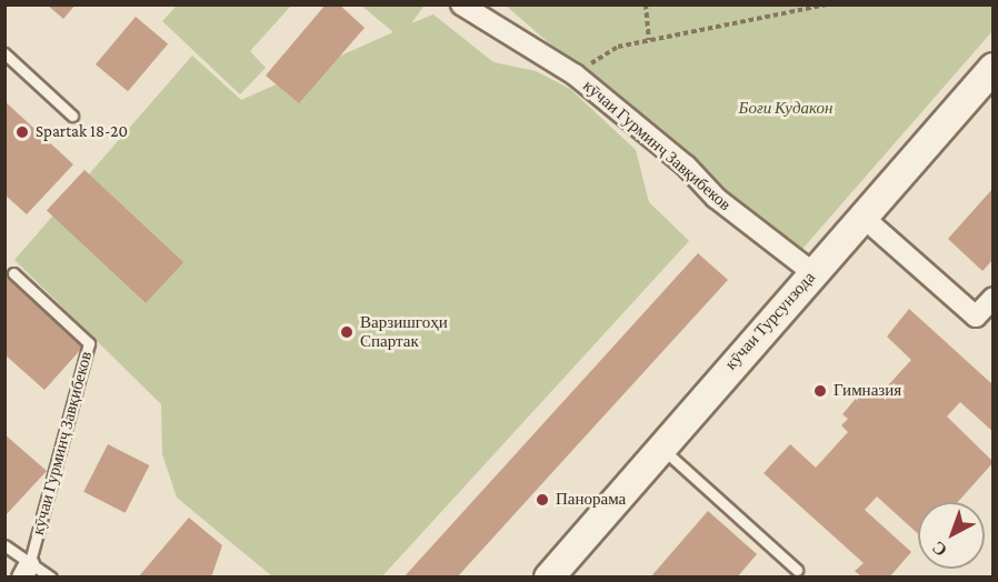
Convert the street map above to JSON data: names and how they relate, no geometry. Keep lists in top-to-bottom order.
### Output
{
  "streets": {
    "main road": ["кӯчаи Турсунзода"],
    "street": ["кӯчаи Гурминҷ Завқибеков"]
  },
  "crossings": [
    ["кӯчаи Гурминҷ Завқибеков", "кӯчаи Турсунзода"]
  ],
  "parks": ["Боғи Кудакон"],
  "places": [
    "Spartak 18-20",
    "Варзишгоҳи Спартак",
    "Гимназия",
    "Панорама"
  ],
  "north": "bottom left"
}
